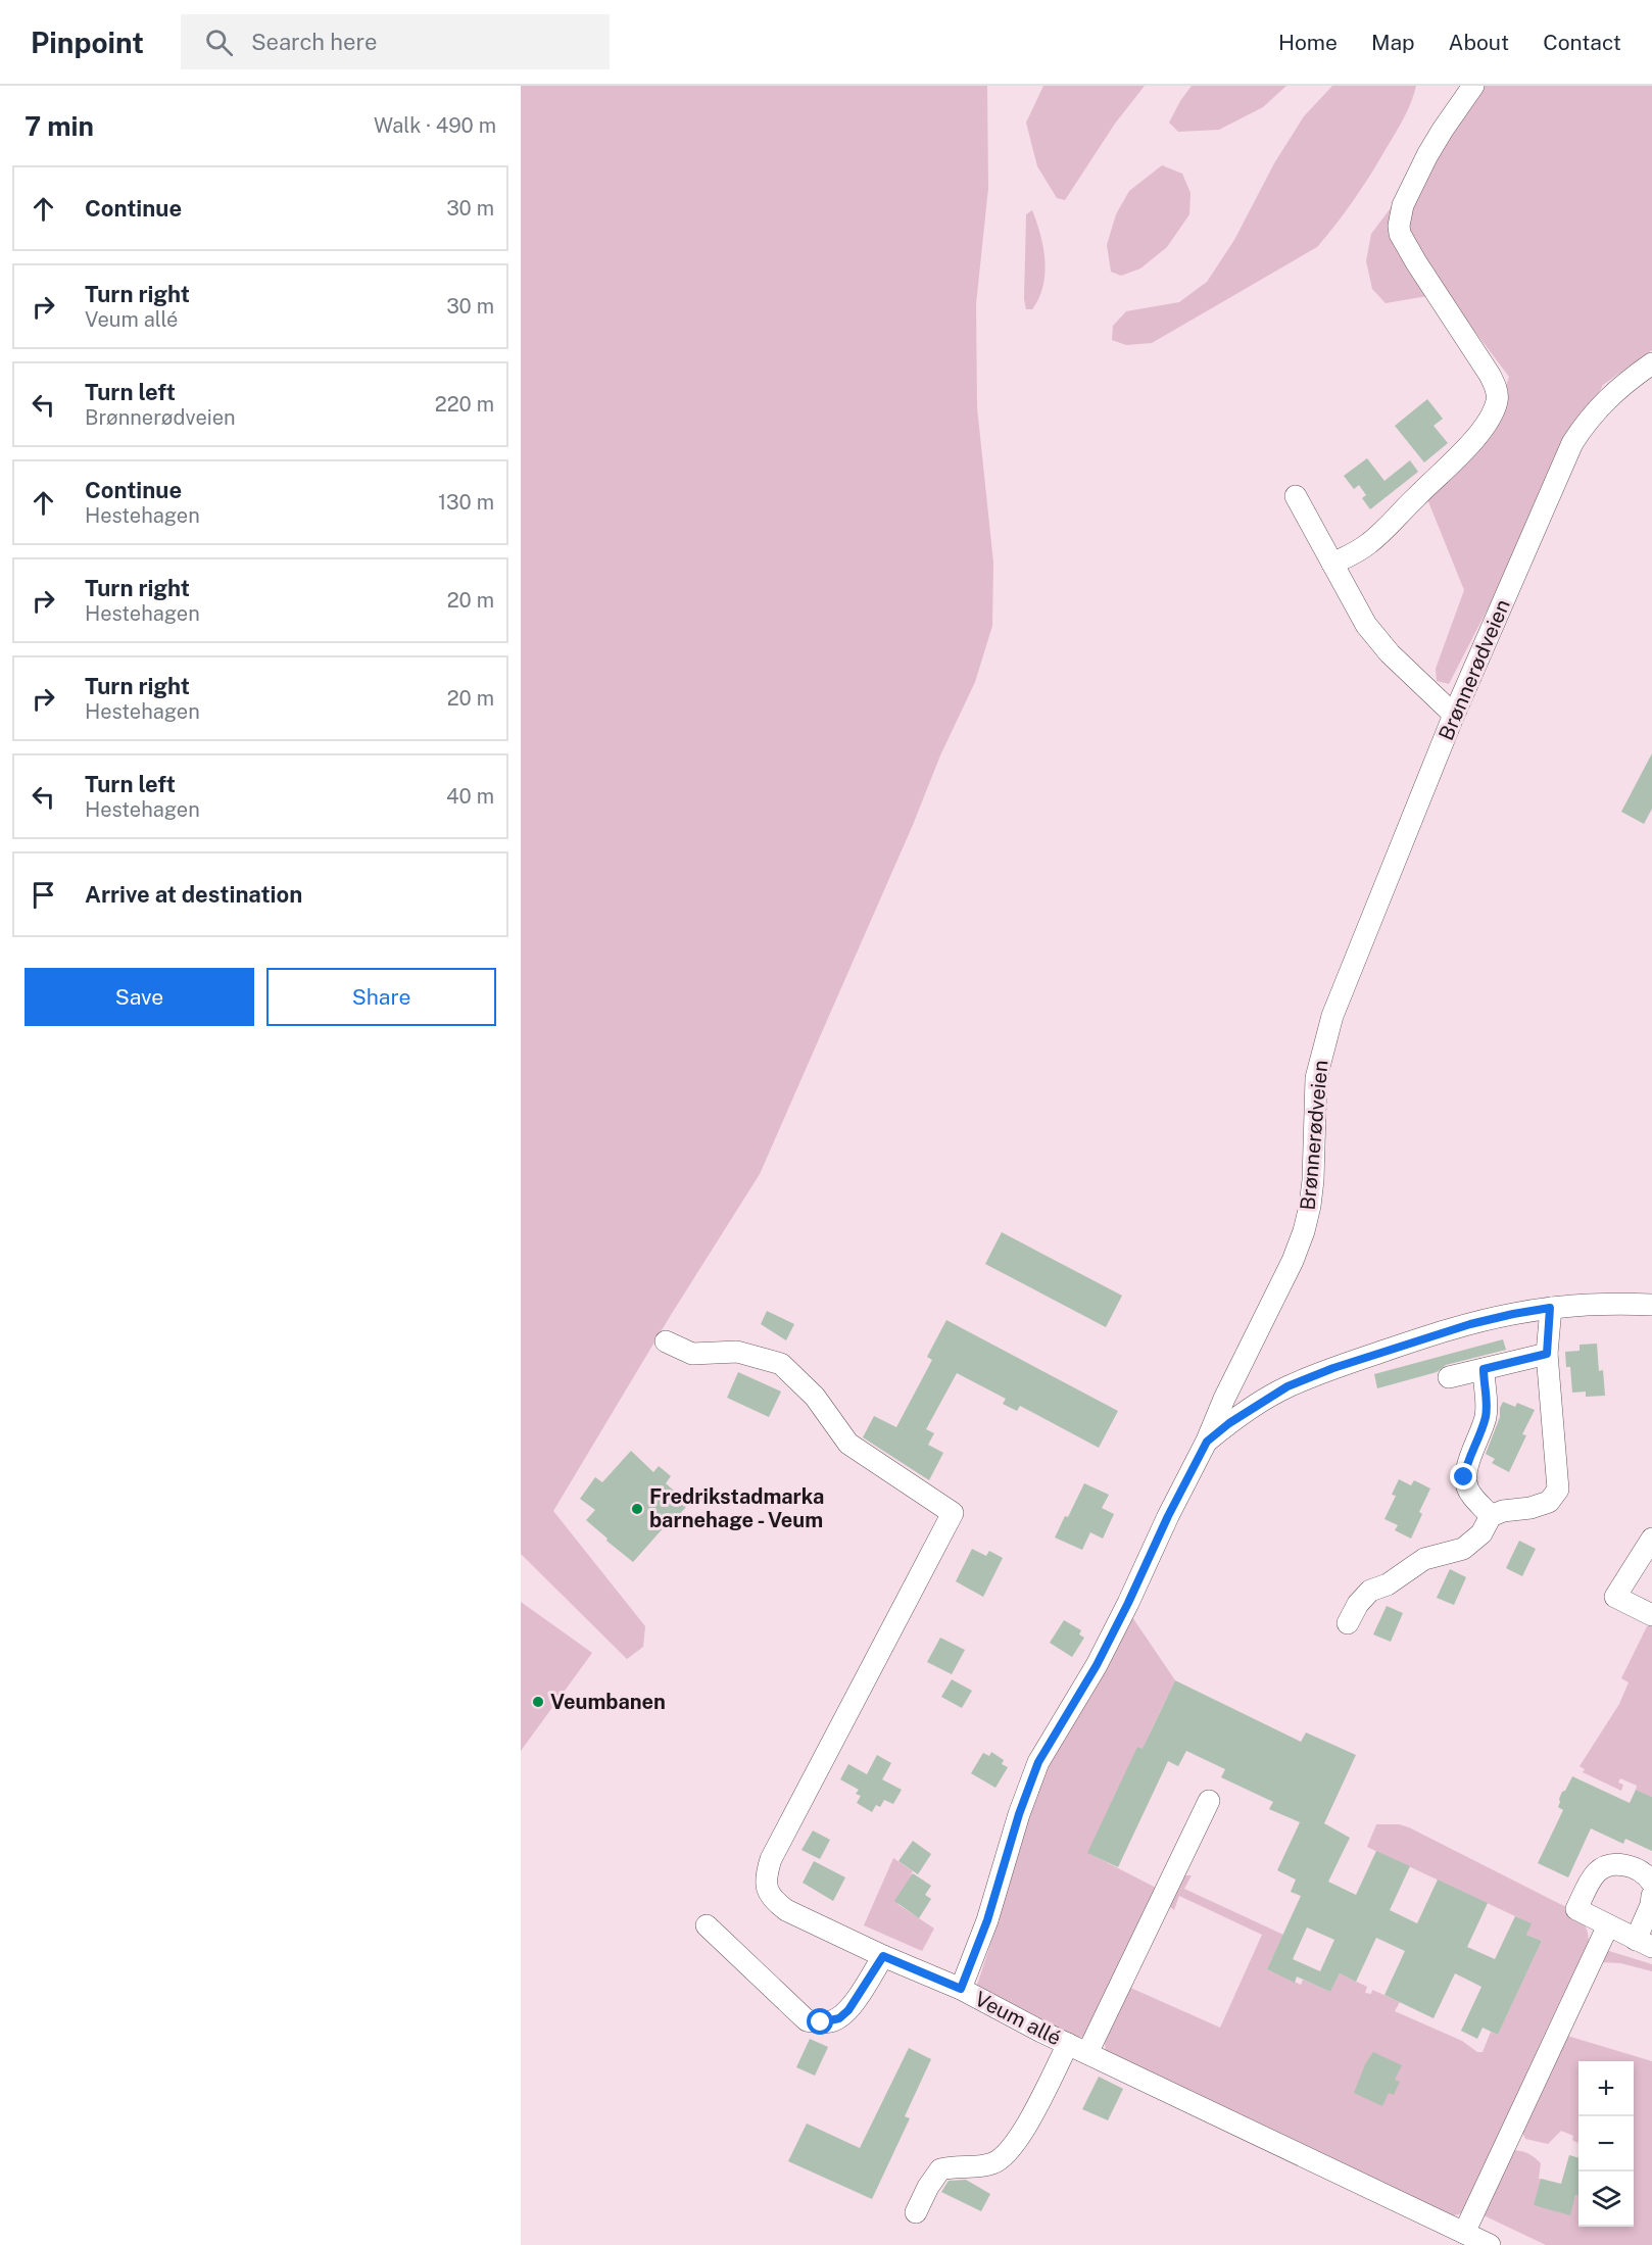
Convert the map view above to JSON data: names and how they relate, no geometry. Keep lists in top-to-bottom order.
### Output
{
  "streets": {
    "street": ["Brønnerødveien", "Veum allé"]
  },
  "crossings": [
    ["Brønnerødveien", "Veum allé"]
  ],
  "places": ["Fredrikstadmarka barnehage - Veum", "Veumbanen"],
  "page": {
    "header": "Pinpoint",
    "search": "Search here",
    "nav": [
      "Home",
      "Map",
      "About",
      "Contact"
    ],
    "heading": ["7 min", "Walk · 490 m"],
    "list": [
      ["Continue", "30 m"],
      ["Turn right", "Veum allé", "30 m"],
      ["Turn left", "Brønnerødveien", "220 m"],
      ["Continue", "Hestehagen", "130 m"],
      ["Turn right", "Hestehagen", "20 m"],
      ["Turn right", "Hestehagen", "20 m"],
      ["Turn left", "Hestehagen", "40 m"],
      "Arrive at destination"
    ],
    "buttons": ["Save", "Share"],
    "map_buttons": ["+", "−"]
  }
}
